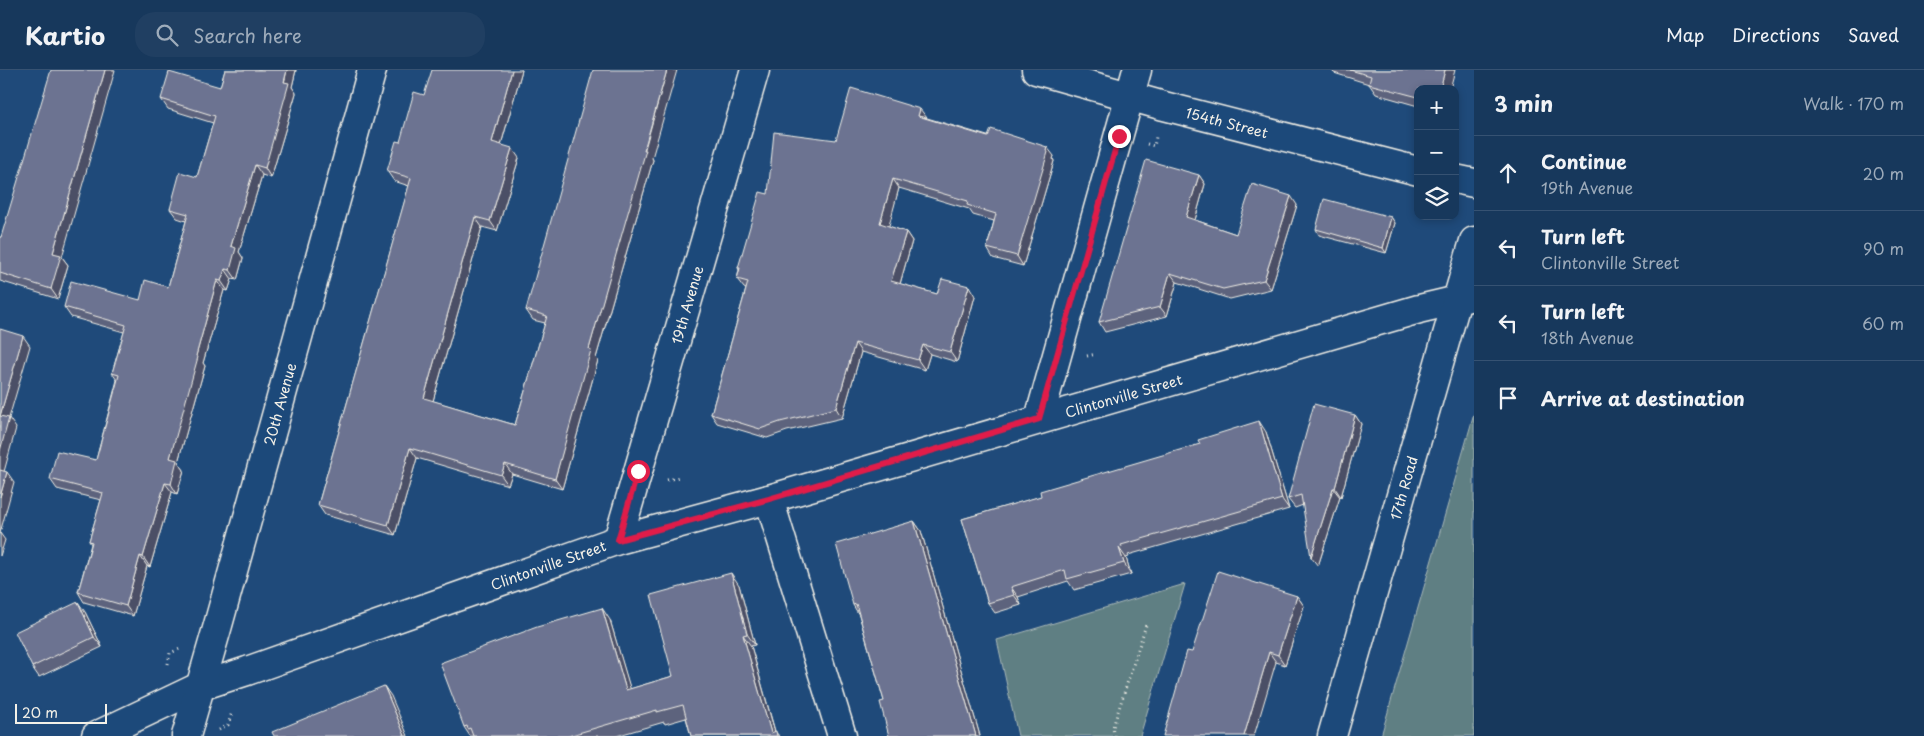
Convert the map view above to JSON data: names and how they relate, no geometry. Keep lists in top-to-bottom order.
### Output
{
  "streets": {
    "street": [
      "154th Street",
      "19th Avenue",
      "Clintonville Street",
      "20th Avenue",
      "17th Road"
    ]
  },
  "crossings": [
    ["19th Avenue", "Clintonville Street"],
    ["Clintonville Street", "20th Avenue"],
    ["Clintonville Street", "17th Road"]
  ],
  "scale_bar": "20 m",
  "page": {
    "header": "Kartio",
    "search": "Search here",
    "nav": ["Map", "Directions", "Saved"],
    "heading": ["3 min", "Walk · 170 m"],
    "map_buttons": ["+", "−"],
    "list": [
      ["Continue", "19th Avenue", "20 m"],
      ["Turn left", "Clintonville Street", "90 m"],
      ["Turn left", "18th Avenue", "60 m"],
      "Arrive at destination"
    ],
    "scale": "20 m"
  }
}
